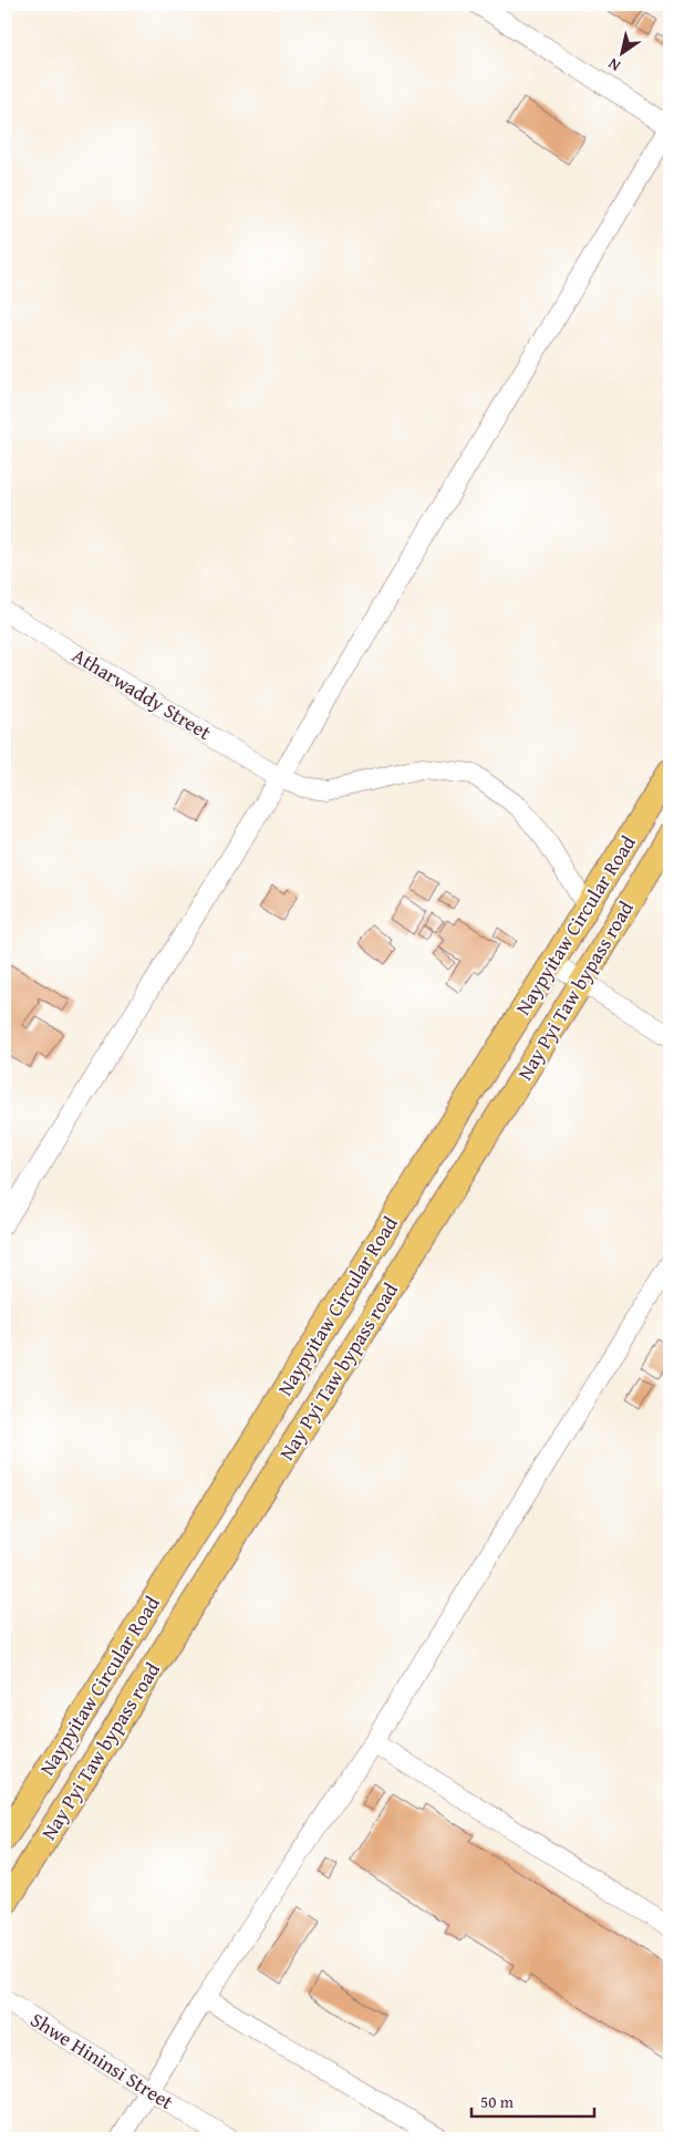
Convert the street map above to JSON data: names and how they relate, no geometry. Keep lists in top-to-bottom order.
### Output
{
  "streets": {
    "main road": ["Naypyitaw Circular Road", "Nay Pyi Taw bypass road"],
    "street": ["Atharwaddy Street", "Shwe Hininsi Street"]
  },
  "crossings": [
    ["Atharwaddy Street", "Naypyitaw Circular Road"]
  ],
  "scale_bar": "50 m",
  "north": "bottom left"
}
